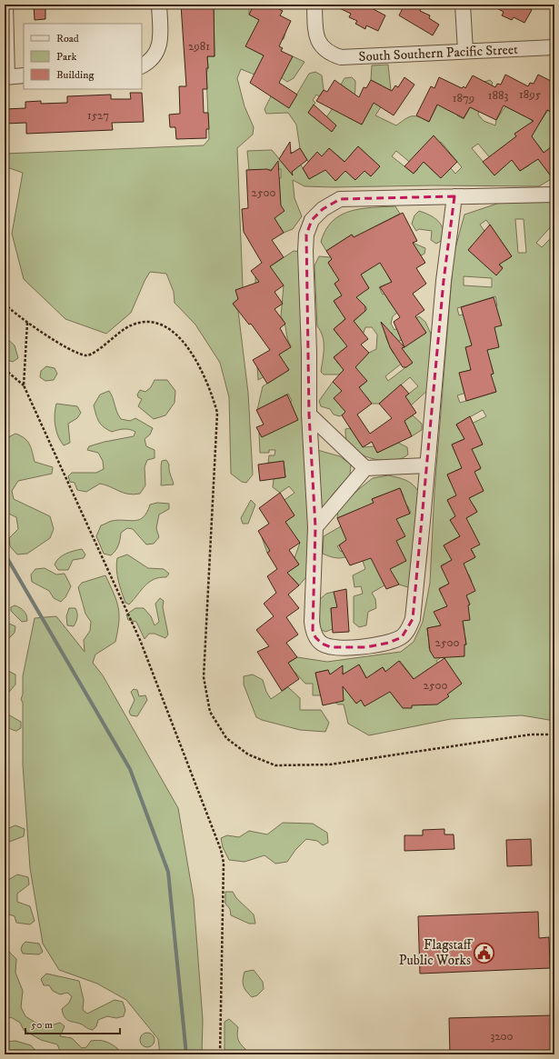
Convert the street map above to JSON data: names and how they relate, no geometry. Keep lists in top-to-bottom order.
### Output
{
  "streets": {
    "street": ["South Southern Pacific Street"]
  },
  "places": {
    "public building": ["Flagstaff Public Works"]
  },
  "house_numbers": [
    "2981",
    "1895",
    "1883",
    "1879",
    "1527",
    "2500",
    "2500",
    "2500",
    "3200"
  ],
  "legend": ["Road", "Park", "Building"],
  "scale_bar": "50 m"
}
